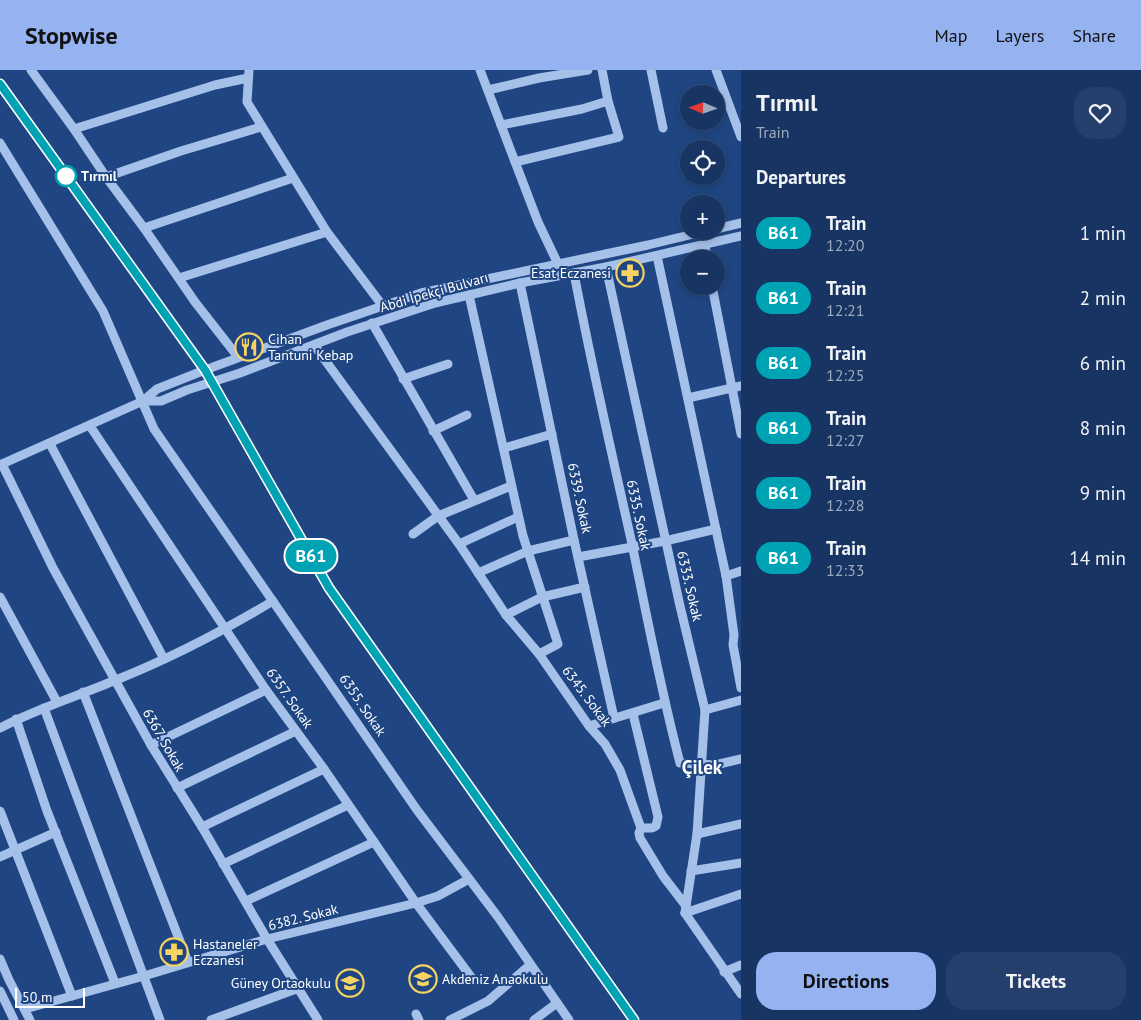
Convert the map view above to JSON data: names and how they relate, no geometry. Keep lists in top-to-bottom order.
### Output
{
  "streets": {
    "street": [
      "Abdi İpekçi Bulvarı",
      "6339. Sokak",
      "6335. Sokak",
      "6333. Sokak",
      "6345. Sokak",
      "6357. Sokak",
      "6355. Sokak",
      "6367. Sokak",
      "6382. Sokak"
    ]
  },
  "crossings": [
    ["Abdi İpekçi Bulvarı", "6339. Sokak"],
    ["Abdi İpekçi Bulvarı", "6335. Sokak"],
    ["Abdi İpekçi Bulvarı", "6333. Sokak"],
    ["Abdi İpekçi Bulvarı", "6345. Sokak"],
    ["Abdi İpekçi Bulvarı", "6357. Sokak"],
    ["Abdi İpekçi Bulvarı", "6355. Sokak"],
    ["Abdi İpekçi Bulvarı", "6367. Sokak"],
    ["6335. Sokak", "6333. Sokak"],
    ["6333. Sokak", "6345. Sokak"],
    ["6357. Sokak", "6382. Sokak"],
    ["6355. Sokak", "6382. Sokak"],
    ["6367. Sokak", "6382. Sokak"]
  ],
  "districts": ["Çilek"],
  "places": {
    "other": ["Tırmıl"],
    "pharmacy": ["Esat Eczanesi", "Hastaneler Eczanesi"],
    "restaurant": ["Cihan Tantuni Kebap"],
    "school or university": ["Akdeniz Anaokulu", "Güney Ortaokulu"]
  },
  "scale_bar": "50 m",
  "north": "left",
  "page": {
    "header": "Stopwise",
    "nav": ["Map", "Layers", "Share"],
    "on_map": "B61",
    "heading": [
      ["Tırmıl", "Train"],
      "Departures"
    ],
    "map_buttons": ["+", "−"],
    "list": [
      {
        "mark": "B61",
        "name": "Train",
        "note": "12:20",
        "value": "1 min"
      },
      {
        "mark": "B61",
        "name": "Train",
        "note": "12:21",
        "value": "2 min"
      },
      {
        "mark": "B61",
        "name": "Train",
        "note": "12:25",
        "value": "6 min"
      },
      {
        "mark": "B61",
        "name": "Train",
        "note": "12:27",
        "value": "8 min"
      },
      {
        "mark": "B61",
        "name": "Train",
        "note": "12:28",
        "value": "9 min"
      },
      {
        "mark": "B61",
        "name": "Train",
        "note": "12:33",
        "value": "14 min"
      }
    ],
    "buttons": ["Directions", "Tickets"],
    "scale": "50 m"
  }
}
